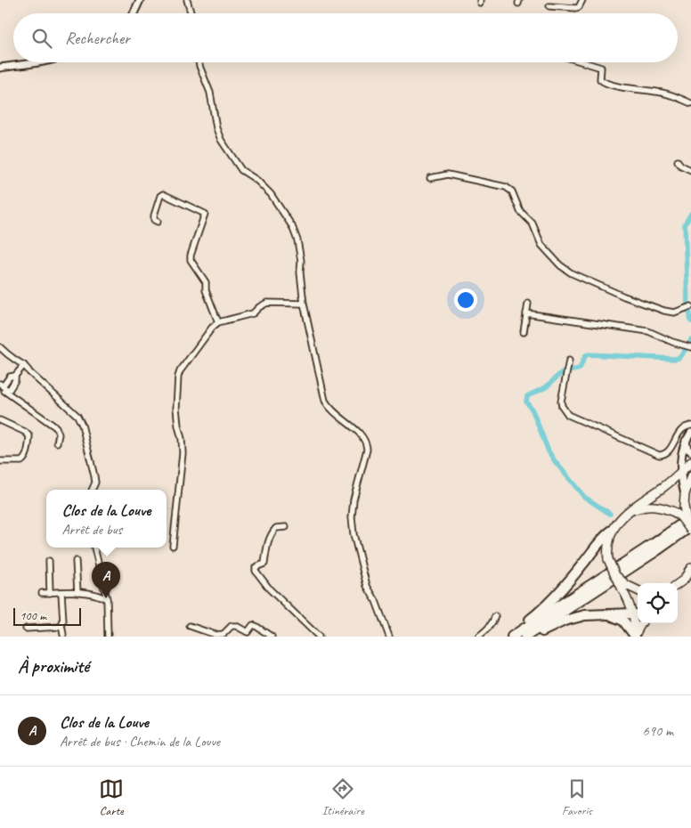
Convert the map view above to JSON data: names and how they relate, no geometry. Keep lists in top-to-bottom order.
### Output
{
  "scale_bar": "100 m",
  "page": {
    "search": "Rechercher",
    "popup": ["Clos de la Louve", "Arrêt de bus"],
    "pins": "A",
    "scale": "100 m",
    "heading": "À proximité",
    "list": [
      {
        "mark": "A",
        "name": "Clos de la Louve",
        "note": "Arrêt de bus · Chemin de la Louve",
        "value": "690 m"
      }
    ],
    "nav": ["Carte", "Itinéraire", "Favoris"]
  }
}
